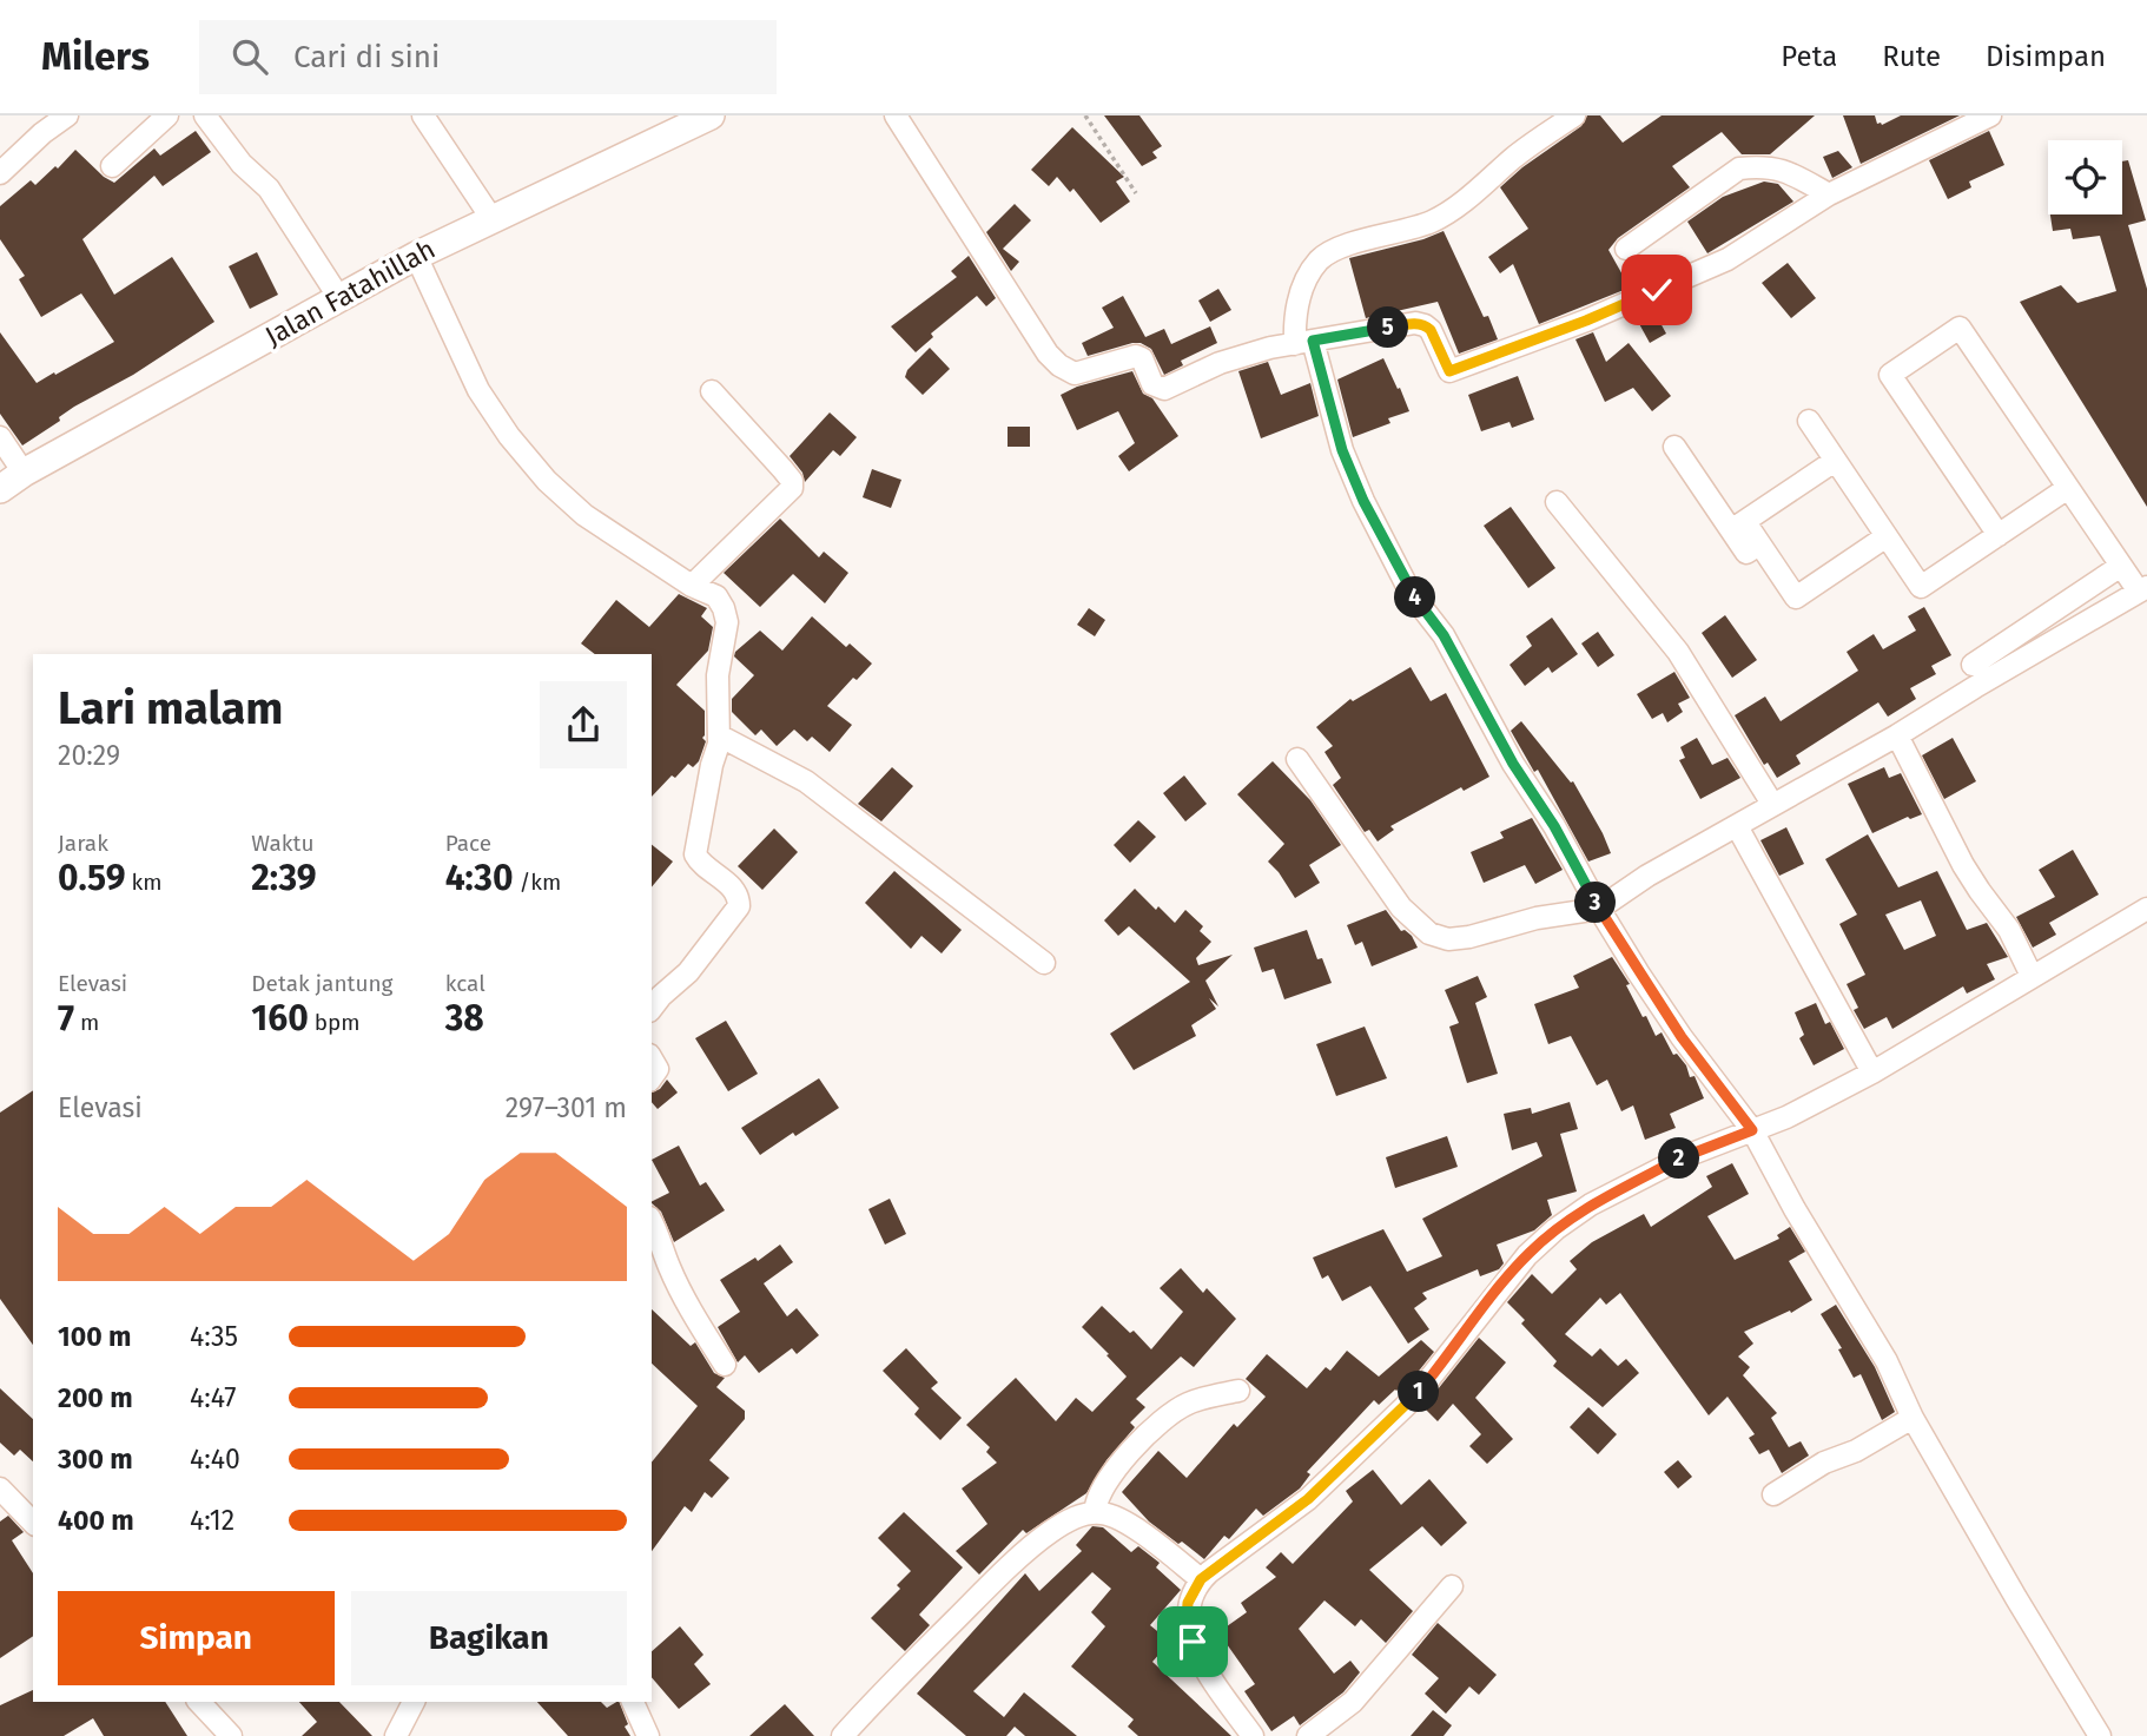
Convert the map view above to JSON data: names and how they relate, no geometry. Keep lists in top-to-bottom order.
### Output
{
  "streets": {
    "street": ["Jalan Fatahillah"]
  },
  "page": {
    "header": "Milers",
    "search": "Cari di sini",
    "nav": ["Peta", "Rute", "Disimpan"],
    "pins": [
      "5",
      "4",
      "3",
      "2",
      "1"
    ],
    "heading": ["Lari malam", "20:29"],
    "stats": [
      ["Jarak", "0.59 km"],
      ["Waktu", "2:39"],
      ["Pace", "4:30 /km"],
      ["Elevasi", "7 m"],
      ["Detak jantung", "160 bpm"],
      ["kcal", "38"]
    ],
    "chart": ["Elevasi", "297–301 m"],
    "list": [
      {
        "name": "100 m",
        "note": "4:35"
      },
      {
        "name": "200 m",
        "note": "4:47"
      },
      {
        "name": "300 m",
        "note": "4:40"
      },
      {
        "name": "400 m",
        "note": "4:12"
      }
    ],
    "buttons": ["Simpan", "Bagikan"]
  }
}
